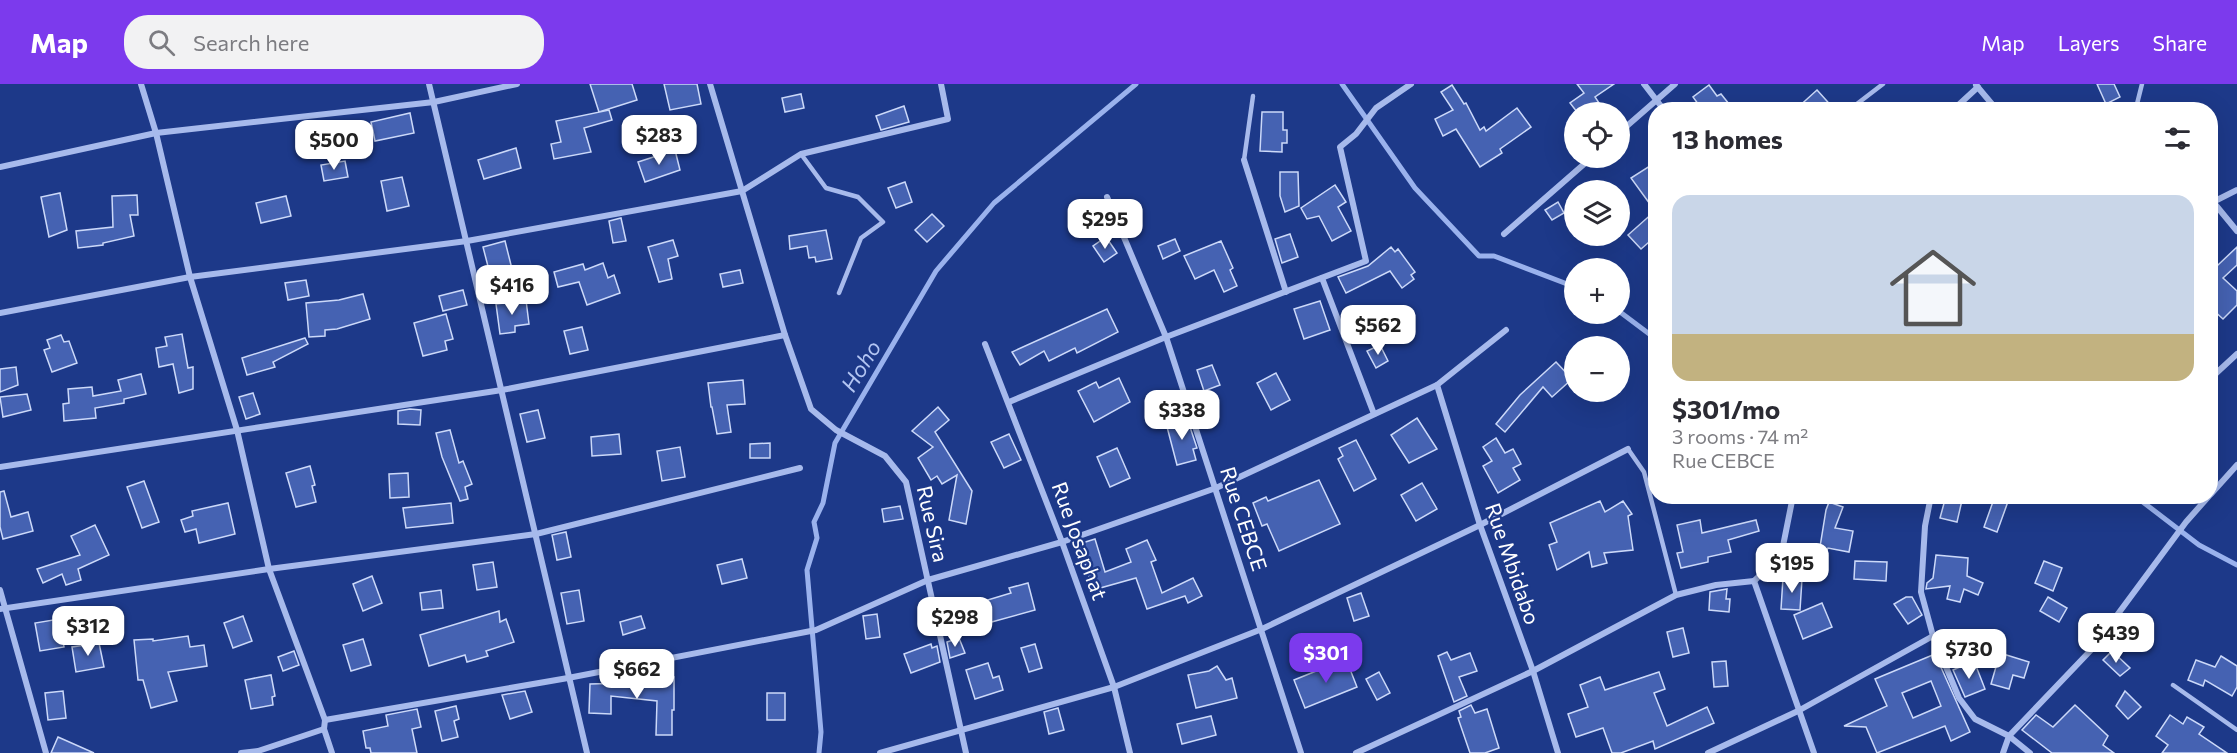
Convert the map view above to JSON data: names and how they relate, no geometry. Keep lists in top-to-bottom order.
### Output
{
  "streets": {
    "street": [
      "Rue CEBCE",
      "Rue Sira",
      "Rue Josaphat",
      "Rue Mbidabo"
    ]
  },
  "water": ["Hoho"],
  "page": {
    "header": "Map",
    "search": "Search here",
    "nav": ["Map", "Layers", "Share"],
    "map_buttons": ["+", "−"],
    "heading": "13 homes",
    "price": [
      "$283",
      "$500",
      "$295",
      "$416",
      "$562",
      "$338",
      "$195",
      "$298",
      "$312",
      "$439",
      "$730",
      "$301",
      "$662"
    ],
    "list": [
      {
        "name": "$301/mo",
        "note": "3 rooms · 74 m² · Rue CEBCE"
      }
    ]
  }
}
